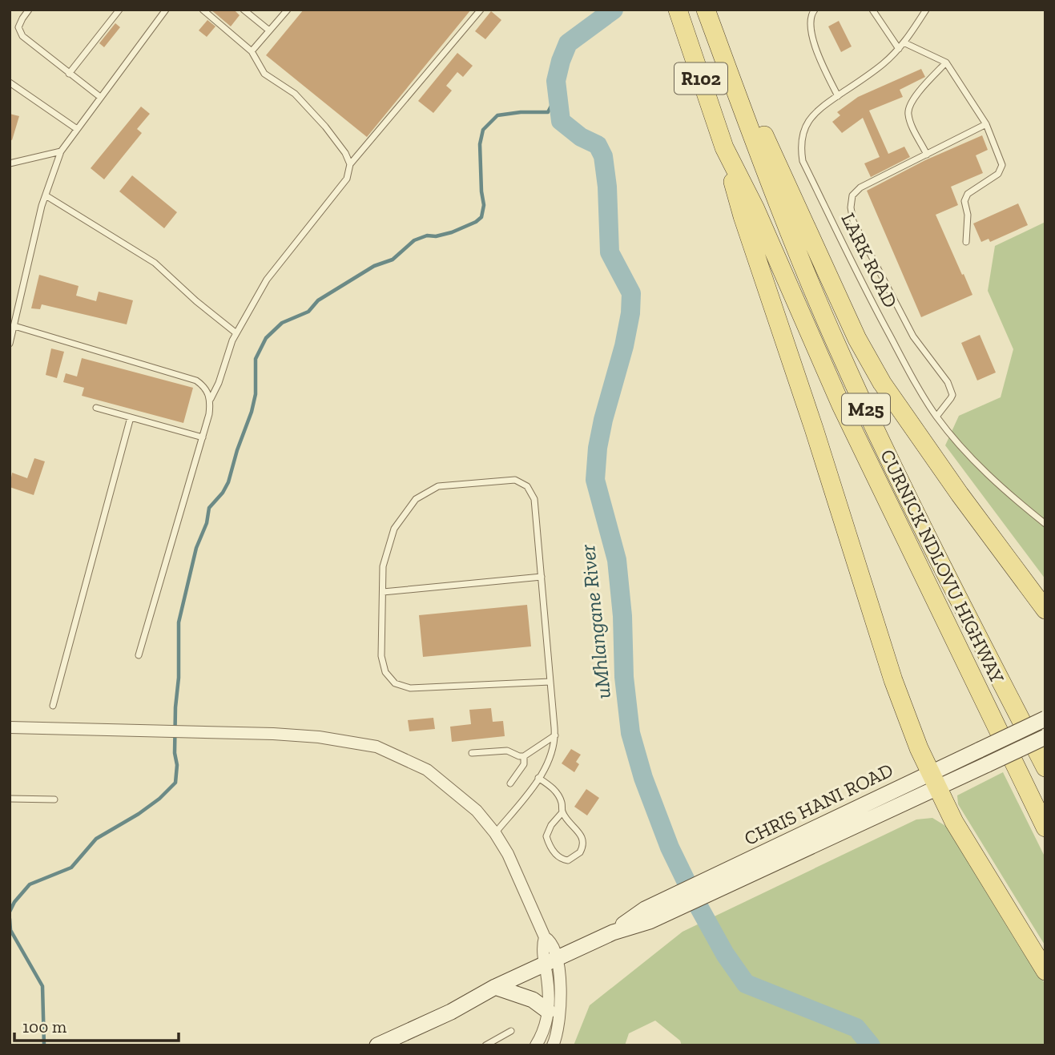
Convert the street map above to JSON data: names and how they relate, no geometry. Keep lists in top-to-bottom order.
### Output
{
  "streets": {
    "main road": [
      "R102",
      "M25",
      "CURNICK NDLOVU HIGHWAY",
      "CHRIS HANI ROAD"
    ],
    "lane": ["LARK ROAD"]
  },
  "water": ["uMhlangane River"],
  "scale_bar": "100 m"
}
